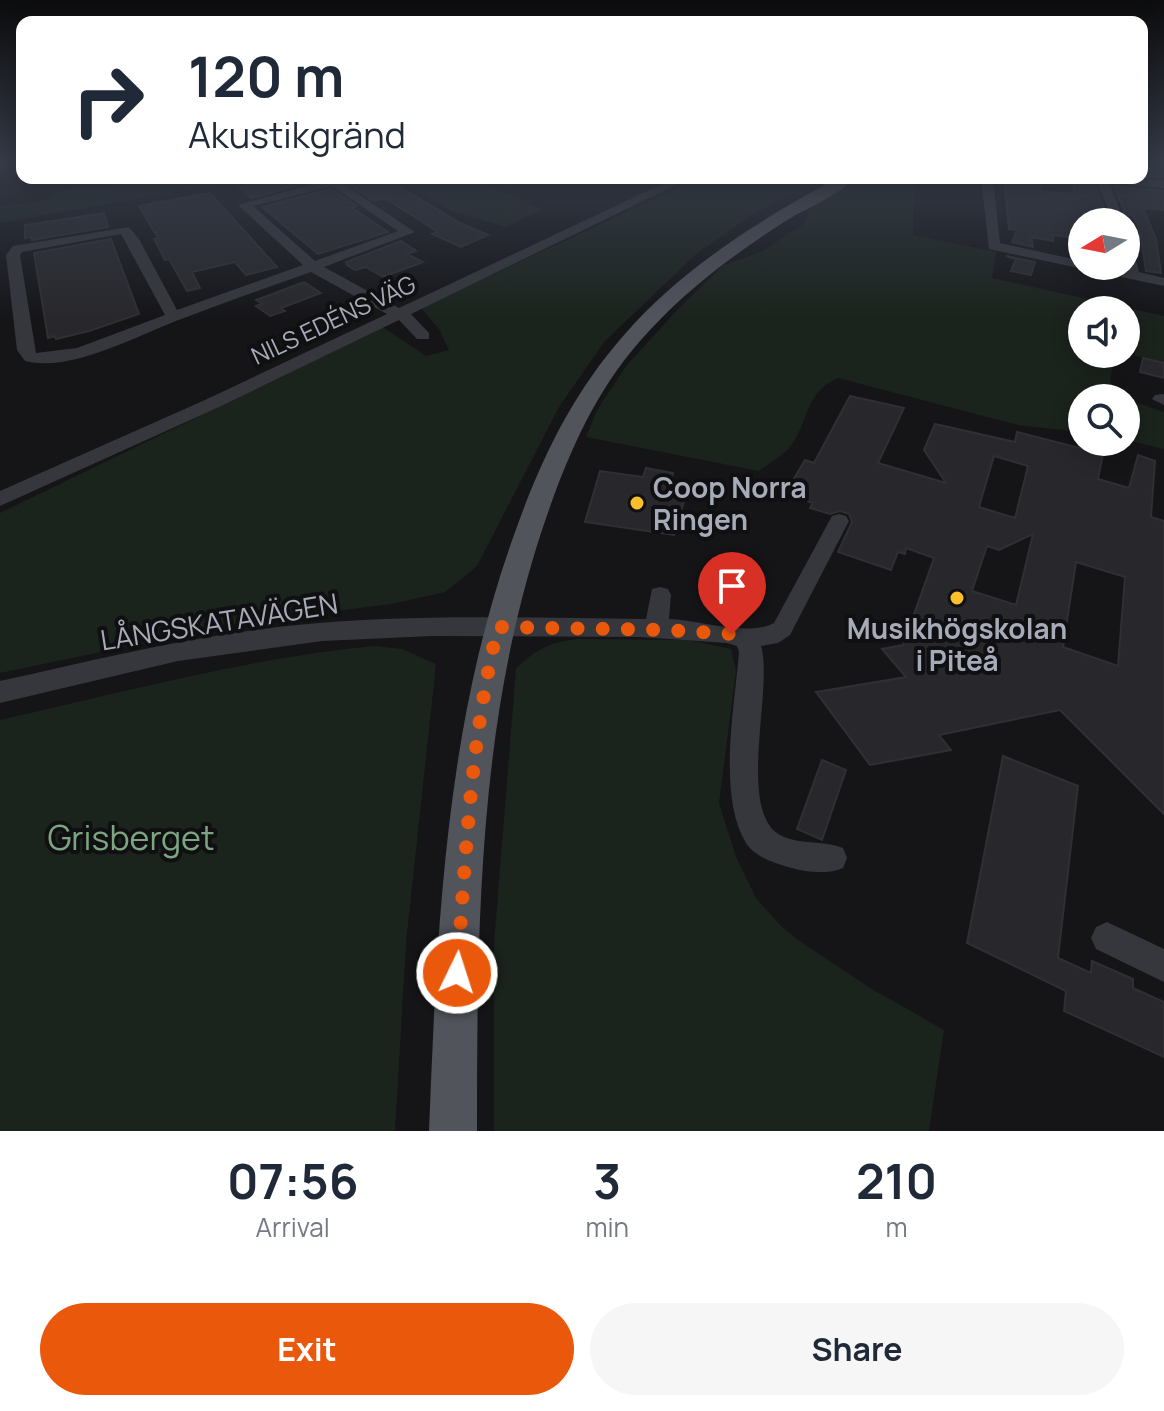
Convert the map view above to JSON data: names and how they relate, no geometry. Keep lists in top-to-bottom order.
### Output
{
  "streets": {
    "street": ["NILS EDÉNS VÄG", "LÅNGSKATAVÄGEN"]
  },
  "parks": ["Grisberget"],
  "places": ["Coop Norra Ringen", "Musikhögskolan i Piteå"],
  "north": "left",
  "page": {
    "turn": ["120 m", "Akustikgränd"],
    "eta": [
      "07:56",
      "Arrival",
      "3",
      "min",
      "210",
      "m"
    ],
    "buttons": ["Exit", "Share"]
  }
}
